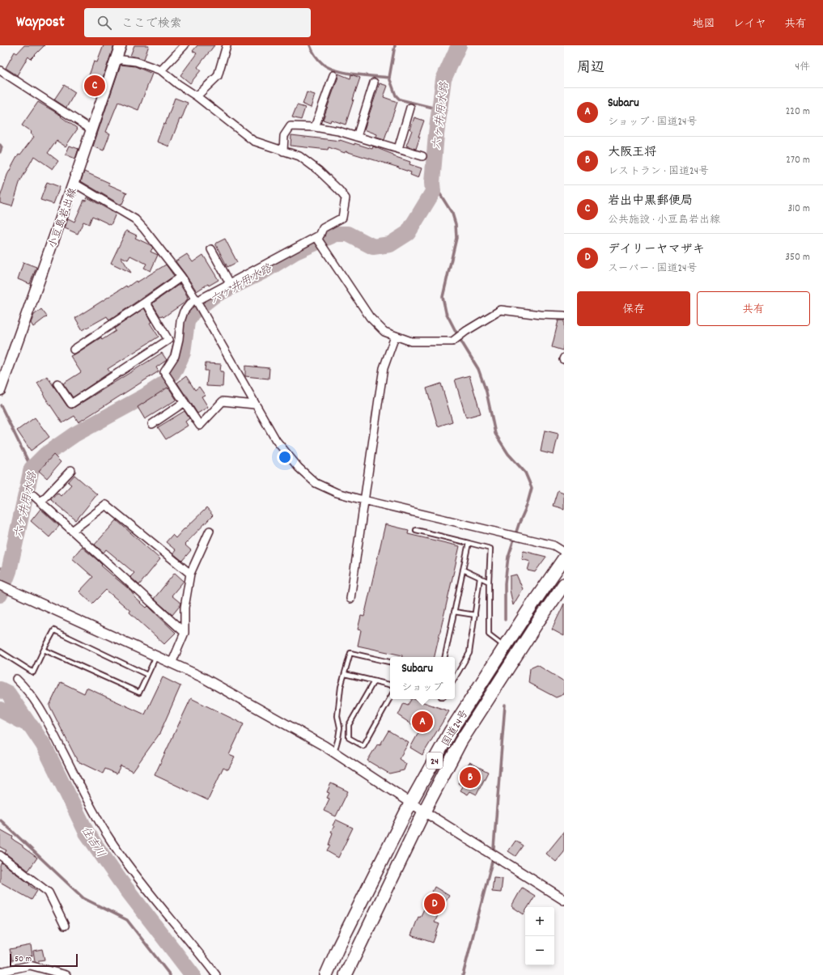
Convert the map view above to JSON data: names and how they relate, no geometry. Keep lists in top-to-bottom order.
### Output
{
  "streets": {
    "highway": ["国道24号", "24"],
    "main road": ["小豆島岩出線"]
  },
  "water": ["六ヶ井用水路", "住吉川"],
  "scale_bar": "50 m",
  "page": {
    "header": "Waypost",
    "search": "ここで検索",
    "nav": ["地図", "レイヤ", "共有"],
    "heading": ["周辺", "4件"],
    "pins": [
      "C",
      "A",
      "B",
      "D"
    ],
    "list": [
      {
        "mark": "A",
        "name": "Subaru",
        "note": "ショップ · 国道24号",
        "value": "220 m"
      },
      {
        "mark": "B",
        "name": "大阪王将",
        "note": "レストラン · 国道24号",
        "value": "270 m"
      },
      {
        "mark": "C",
        "name": "岩出中黒郵便局",
        "note": "公共施設 · 小豆島岩出線",
        "value": "310 m"
      },
      {
        "mark": "D",
        "name": "デイリーヤマザキ",
        "note": "スーパー · 国道24号",
        "value": "350 m"
      }
    ],
    "buttons": ["保存", "共有"],
    "popup": ["Subaru", "ショップ"],
    "map_buttons": ["+", "−"],
    "scale": "50 m"
  }
}
